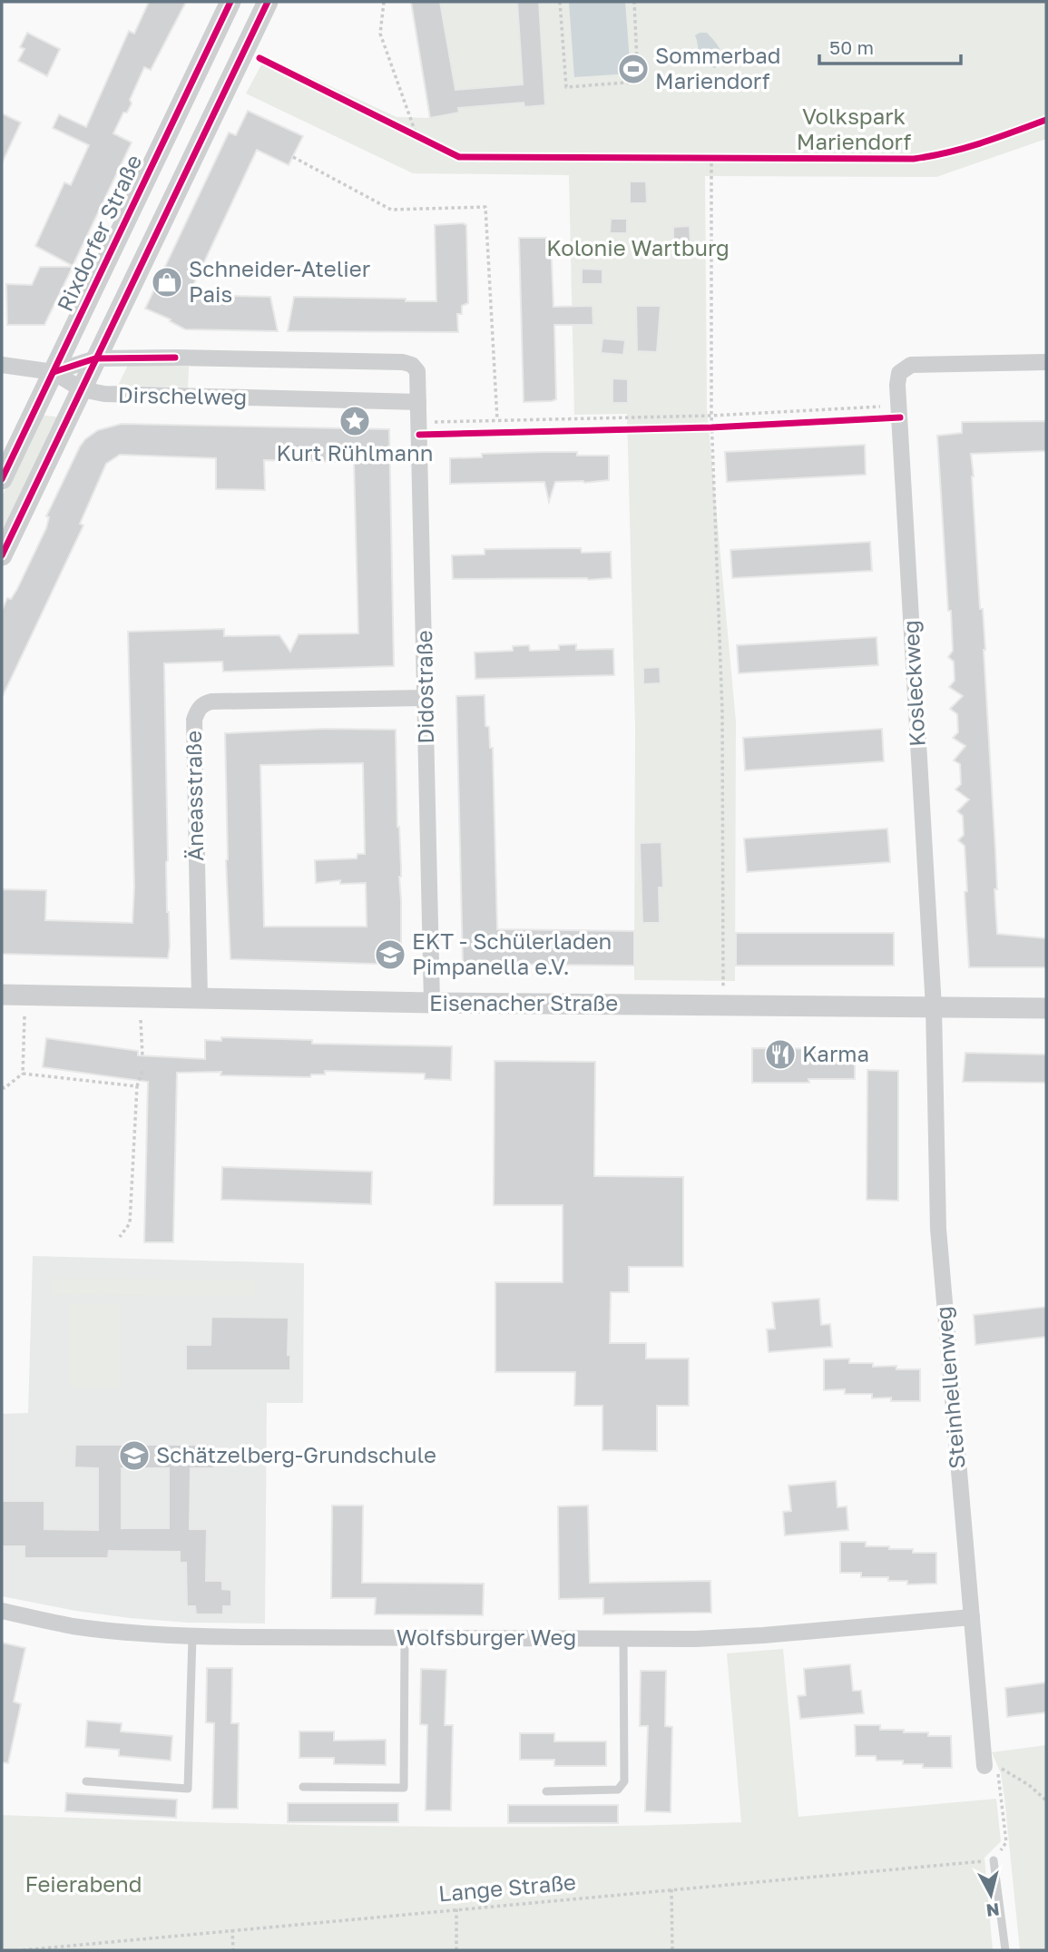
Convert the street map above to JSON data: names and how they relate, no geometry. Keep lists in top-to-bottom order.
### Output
{
  "streets": {
    "street": [
      "Rixdorfer Straße",
      "Dirschelweg",
      "Kosleckweg",
      "Didostraße",
      "Äneasstraße",
      "Eisenacher Straße",
      "Steinhellenweg",
      "Wolfsburger Weg"
    ],
    "path": ["Lange Straße"]
  },
  "crossings": [
    ["Rixdorfer Straße", "Dirschelweg"],
    ["Dirschelweg", "Didostraße"],
    ["Kosleckweg", "Eisenacher Straße"],
    ["Kosleckweg", "Steinhellenweg"],
    ["Didostraße", "Äneasstraße"],
    ["Didostraße", "Eisenacher Straße"],
    ["Äneasstraße", "Eisenacher Straße"],
    ["Eisenacher Straße", "Steinhellenweg"],
    ["Steinhellenweg", "Wolfsburger Weg"]
  ],
  "parks": ["Volkspark Mariendorf", "Kolonie Wartburg", "Feierabend"],
  "places": {
    "sports": ["Sommerbad Mariendorf"],
    "shop": ["Schneider-Atelier Pais"],
    "place": ["Kurt Rühlmann"],
    "school or university": ["EKT - Schülerladen Pimpanella e.V.", "Schätzelberg-Grundschule"],
    "restaurant": ["Karma"]
  },
  "scale_bar": "50 m",
  "north": "bottom"
}
